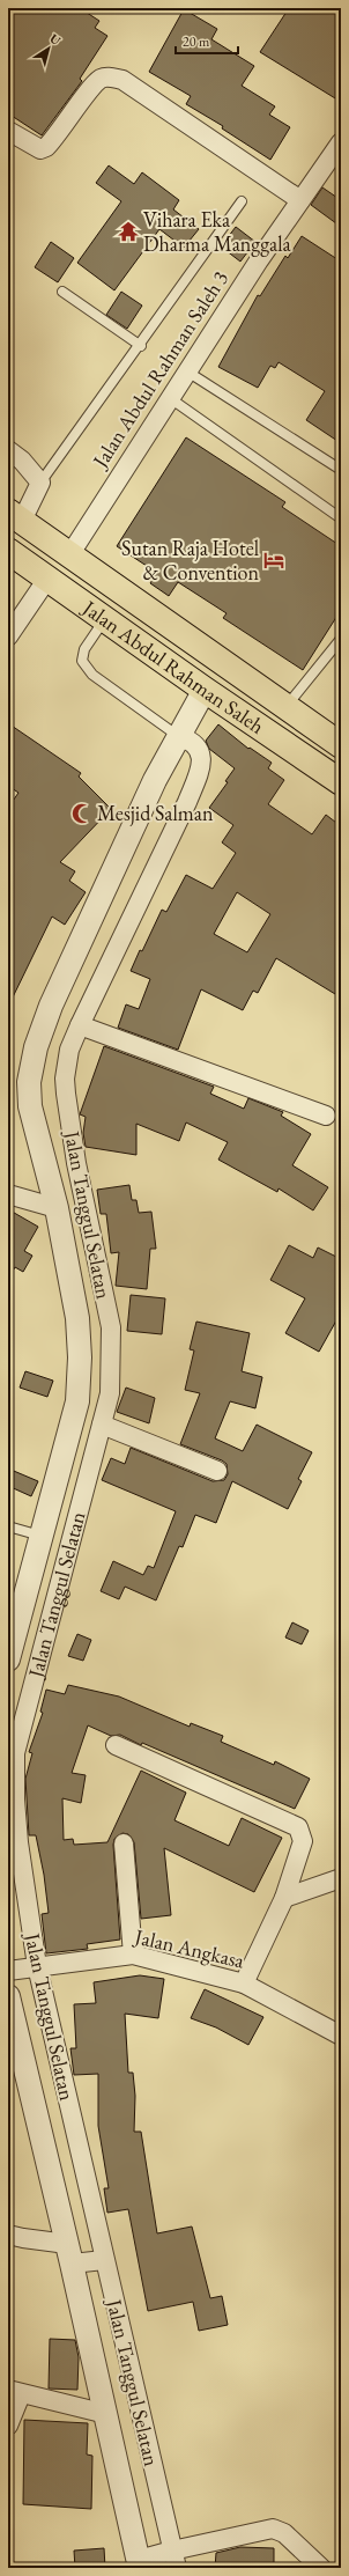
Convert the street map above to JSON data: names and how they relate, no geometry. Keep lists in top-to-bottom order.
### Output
{
  "streets": {
    "highway": ["Jalan Abdul Rahman Saleh"],
    "street": ["Jalan Abdul Rahman Saleh 3", "Jalan Tanggul Selatan", "Jalan Angkasa"]
  },
  "crossings": [
    ["Jalan Abdul Rahman Saleh 3", "Jalan Abdul Rahman Saleh"],
    ["Jalan Abdul Rahman Saleh", "Jalan Tanggul Selatan"],
    ["Jalan Tanggul Selatan", "Jalan Angkasa"]
  ],
  "places": {
    "temple": ["Vihara Eka Dharma Manggala"],
    "hotel": ["Sutan Raja Hotel & Convention"],
    "mosque": ["Mesjid Salman"]
  },
  "scale_bar": "20 m",
  "north": "top right"
}
